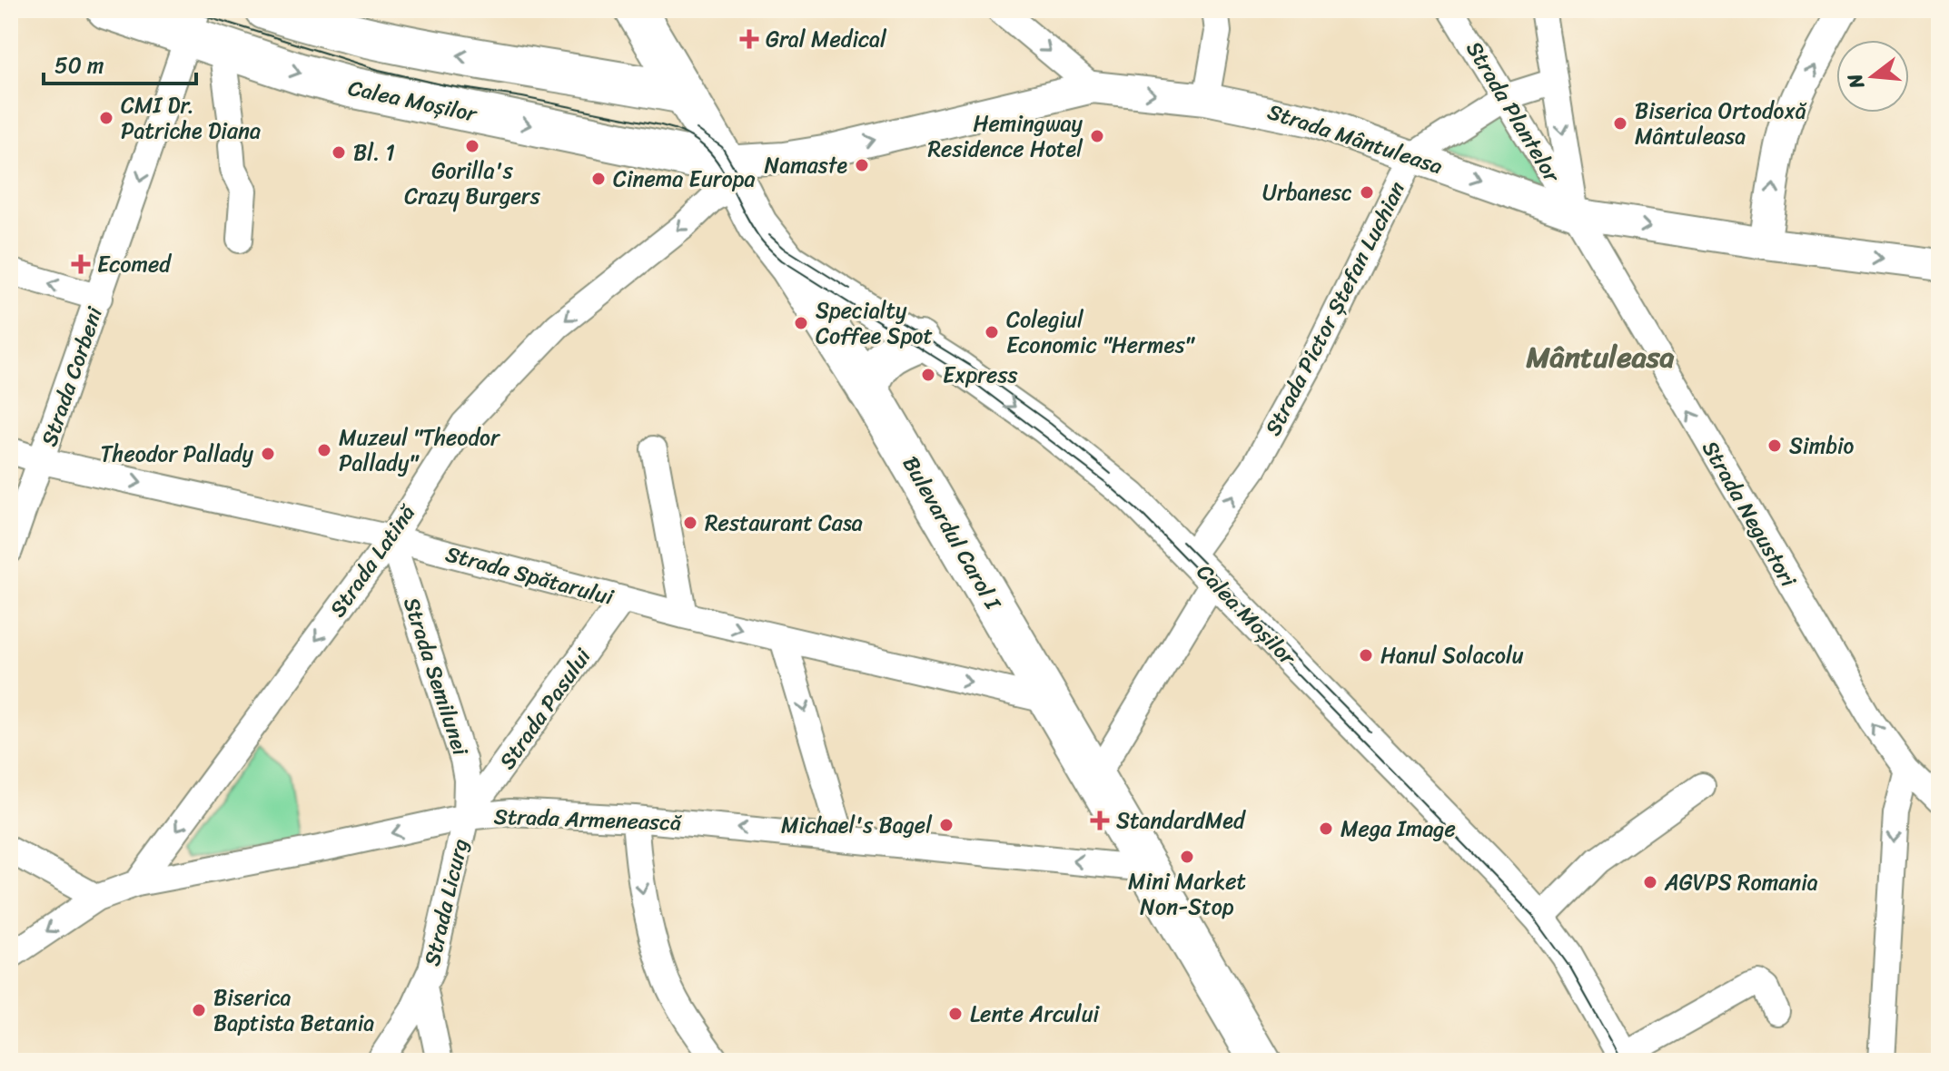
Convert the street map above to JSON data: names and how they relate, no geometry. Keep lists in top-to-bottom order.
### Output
{
  "streets": {
    "main road": ["Calea Moșilor", "Bulevardul Carol I"],
    "street": [
      "Strada Plantelor",
      "Strada Mântuleasa",
      "Strada Pictor Ștefan Luchian",
      "Strada Corbeni",
      "Strada Negustori",
      "Strada Latină",
      "Strada Spătarului",
      "Strada Semilunei",
      "Strada Pasului",
      "Strada Armenească",
      "Strada Licurg"
    ]
  },
  "crossings": [
    ["Calea Moșilor", "Strada Mântuleasa"],
    ["Calea Moșilor", "Strada Pictor Ștefan Luchian"],
    ["Calea Moșilor", "Strada Corbeni"],
    ["Calea Moșilor", "Bulevardul Carol I"],
    ["Calea Moșilor", "Strada Latină"],
    ["Strada Plantelor", "Strada Mântuleasa"],
    ["Strada Plantelor", "Strada Pictor Ștefan Luchian"],
    ["Strada Plantelor", "Strada Negustori"],
    ["Strada Mântuleasa", "Strada Pictor Ștefan Luchian"],
    ["Strada Mântuleasa", "Strada Negustori"],
    ["Strada Mântuleasa", "Bulevardul Carol I"],
    ["Strada Mântuleasa", "Strada Latină"],
    ["Strada Corbeni", "Strada Spătarului"],
    ["Bulevardul Carol I", "Strada Latină"],
    ["Bulevardul Carol I", "Strada Spătarului"],
    ["Bulevardul Carol I", "Strada Armenească"],
    ["Strada Latină", "Strada Spătarului"],
    ["Strada Latină", "Strada Semilunei"],
    ["Strada Latină", "Strada Armenească"],
    ["Strada Spătarului", "Strada Semilunei"],
    ["Strada Spătarului", "Strada Pasului"],
    ["Strada Semilunei", "Strada Pasului"],
    ["Strada Semilunei", "Strada Armenească"],
    ["Strada Semilunei", "Strada Licurg"],
    ["Strada Pasului", "Strada Armenească"],
    ["Strada Pasului", "Strada Licurg"],
    ["Strada Armenească", "Strada Licurg"]
  ],
  "one_way": [
    "Strada Mântuleasa",
    "Strada Pictor Ștefan Luchian",
    "Strada Corbeni",
    "Strada Negustori",
    "Strada Latină",
    "Strada Spătarului",
    "Strada Armenească"
  ],
  "districts": ["Mântuleasa"],
  "places": {
    "health": ["Gral Medical", "Ecomed", "StandardMed"],
    "other": [
      "CMI Dr. Patriche Diana",
      "Biserica Ortodoxă Mântuleasa",
      "Hemingway Residence Hotel",
      "Gorilla's Crazy Burgers",
      "Bl. 1",
      "Namaste",
      "Cinema Europa",
      "Urbanesc",
      "Specialty Coffee Spot",
      "Colegiul Economic \"Hermes\"",
      "Express",
      "Simbio",
      "Muzeul \"Theodor Pallady\"",
      "Theodor Pallady",
      "Restaurant Casa",
      "Hanul Solacolu",
      "Michael's Bagel",
      "Mega Image",
      "Mini Market Non-Stop",
      "AGVPS Romania",
      "Biserica Baptista Betania",
      "Lente Arcului"
    ]
  },
  "scale_bar": "50 m",
  "north": "left"
}
